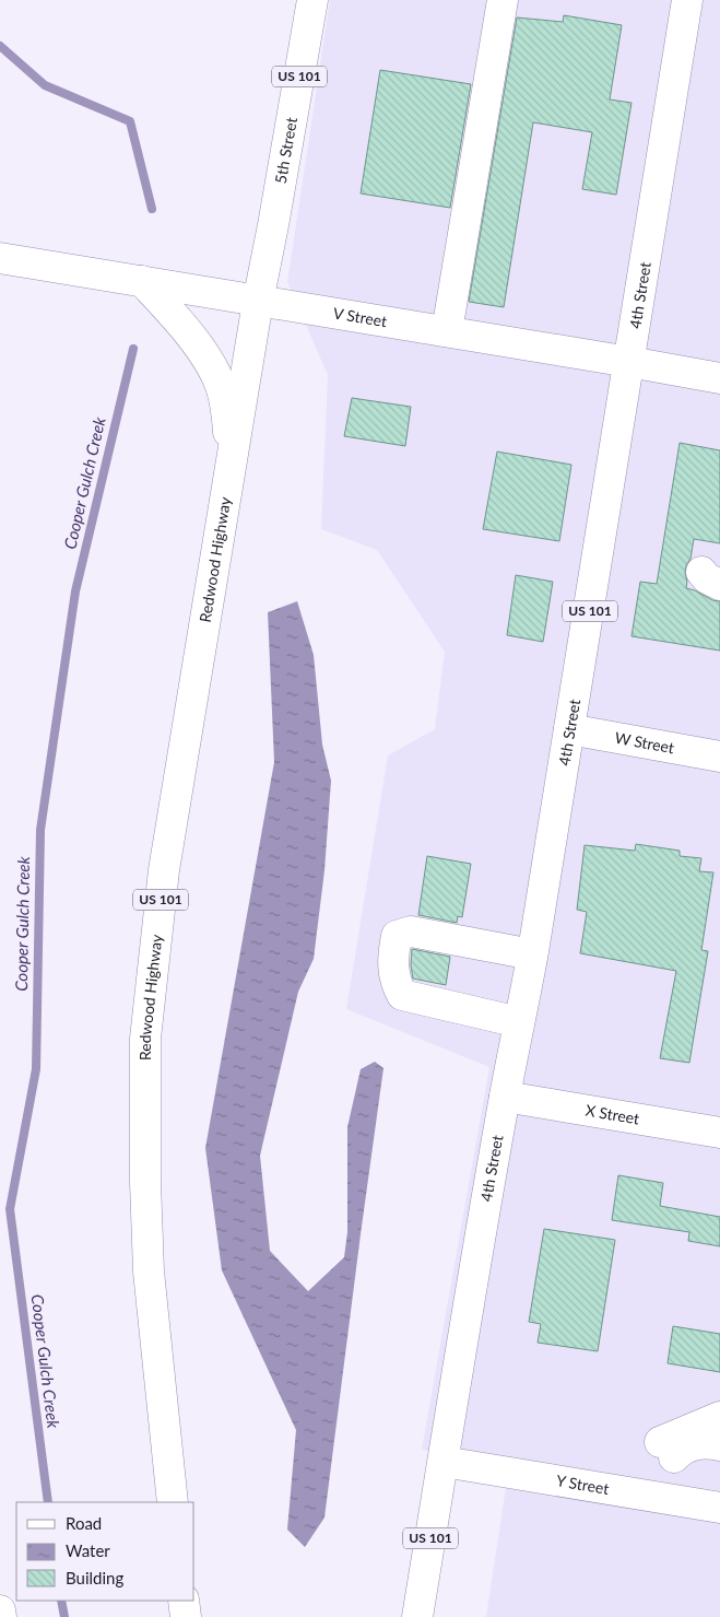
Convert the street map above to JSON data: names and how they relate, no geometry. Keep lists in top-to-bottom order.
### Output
{
  "streets": {
    "main road": [
      "US 101",
      "5th Street",
      "4th Street",
      "V Street",
      "Redwood Highway",
      "W Street",
      "X Street",
      "Y Street"
    ]
  },
  "crossings": [
    ["US 101", "4th Street"],
    ["US 101", "Y Street"],
    ["5th Street", "V Street"],
    ["5th Street", "Redwood Highway"],
    ["4th Street", "V Street"],
    ["4th Street", "W Street"],
    ["4th Street", "X Street"],
    ["4th Street", "Y Street"],
    ["V Street", "Redwood Highway"]
  ],
  "water": ["Cooper Gulch Creek"],
  "legend": ["Road", "Water", "Building"]
}
